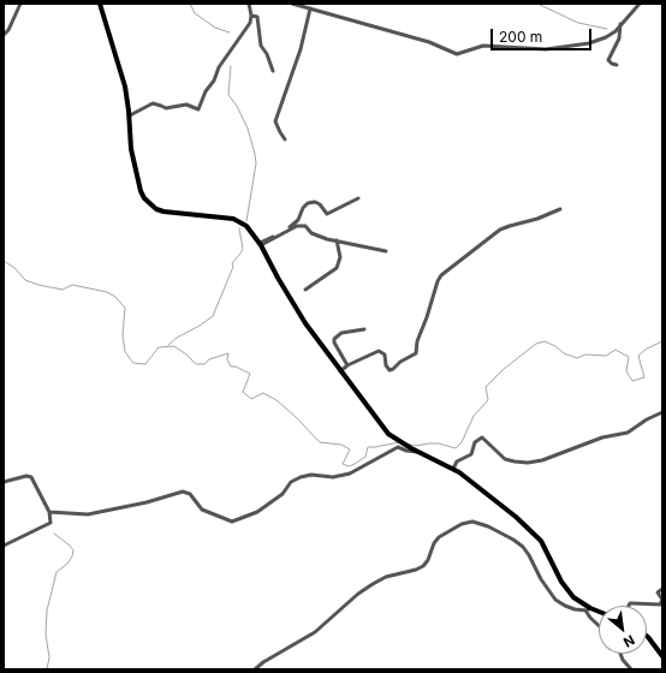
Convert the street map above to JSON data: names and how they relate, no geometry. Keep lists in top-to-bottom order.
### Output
{
  "scale_bar": "200 m",
  "north": "bottom right"
}
